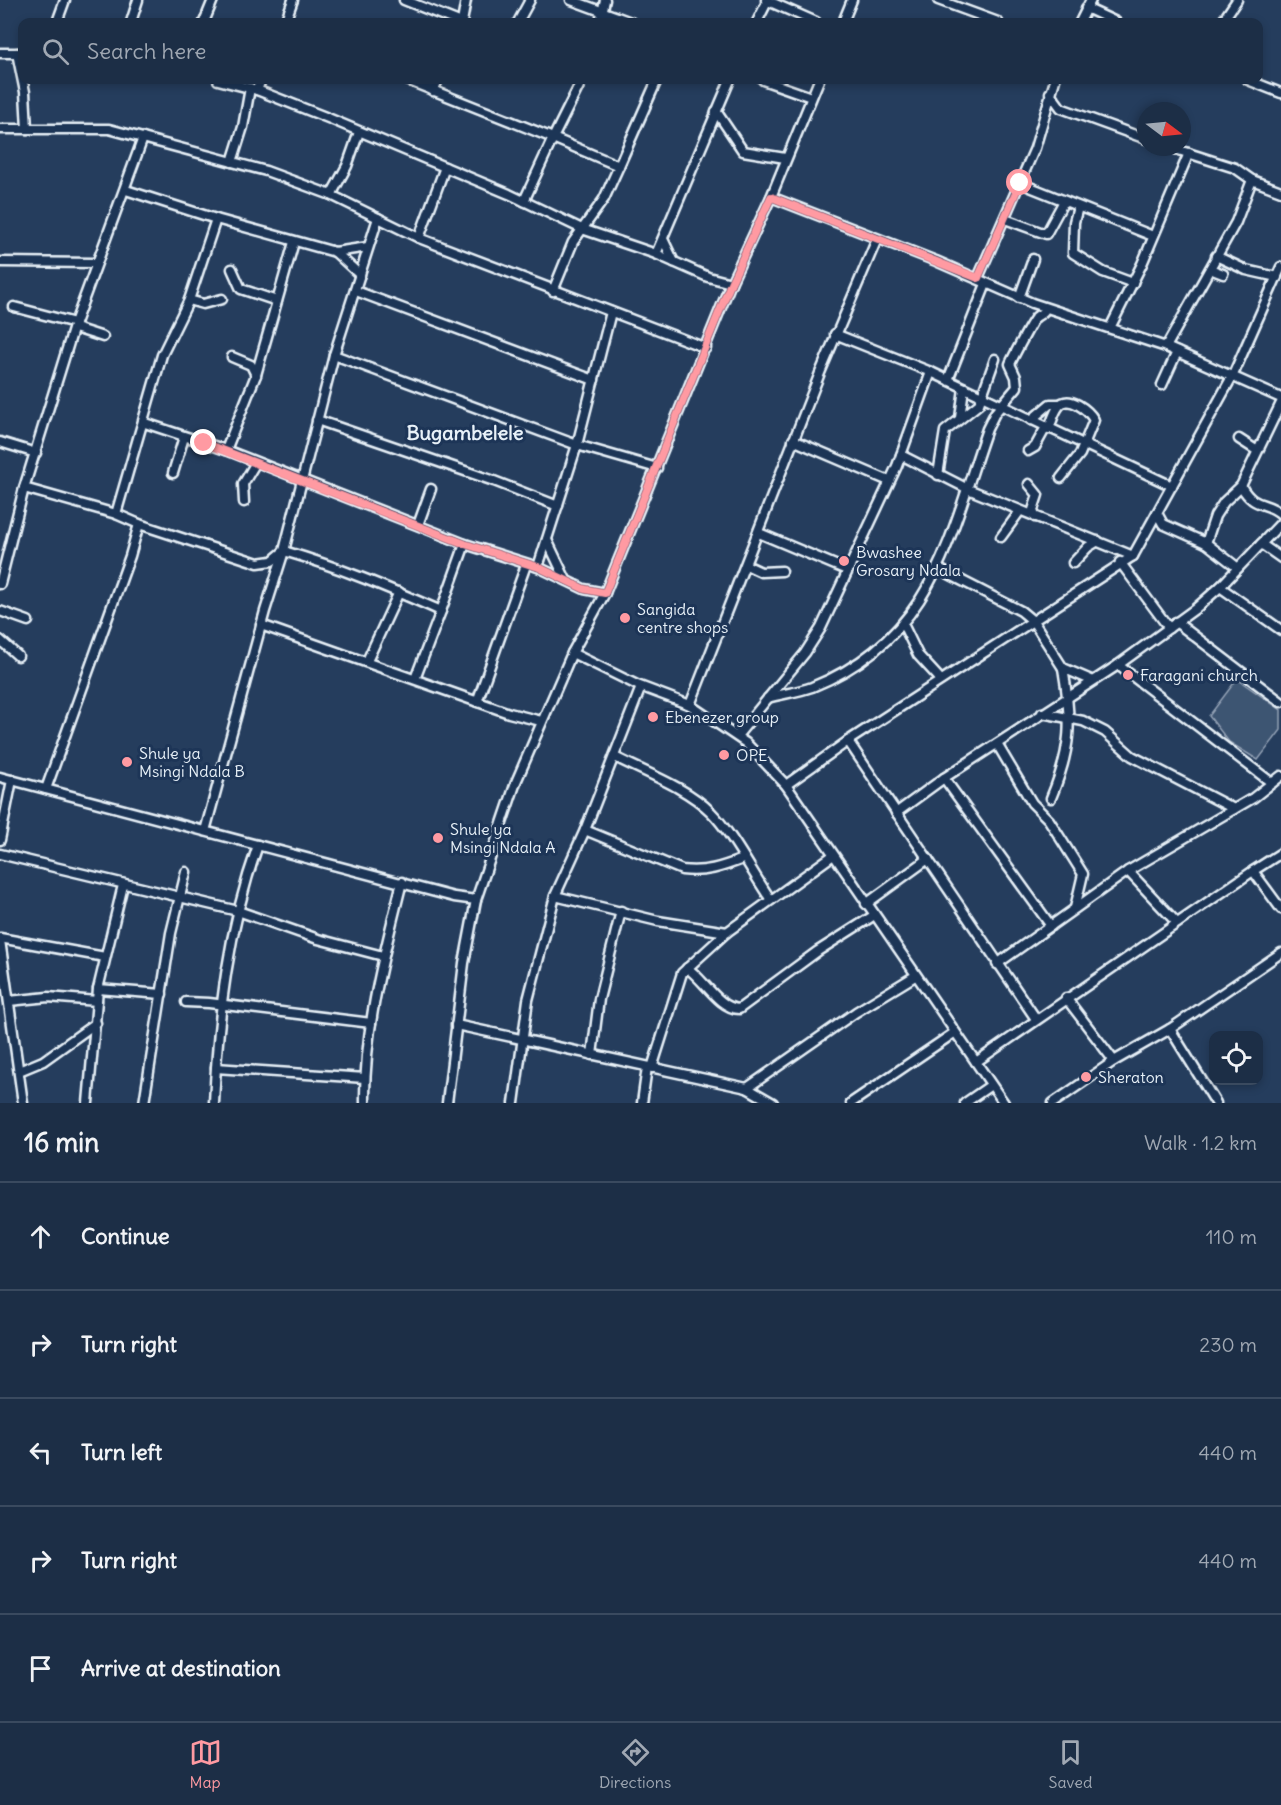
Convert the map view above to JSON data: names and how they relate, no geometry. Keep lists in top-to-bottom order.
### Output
{
  "districts": ["Bugambelele"],
  "places": [
    "Bwashee Grosary Ndala",
    "Sangida centre shops",
    "Faragani church",
    "Ebenezer group",
    "OPE",
    "Shule ya Msingi Ndala B",
    "Shule ya Msingi Ndala A",
    "Sheraton"
  ],
  "north": "right",
  "page": {
    "search": "Search here",
    "heading": ["16 min", "Walk · 1.2 km"],
    "list": [
      ["Continue", "110 m"],
      ["Turn right", "230 m"],
      ["Turn left", "440 m"],
      ["Turn right", "440 m"],
      "Arrive at destination"
    ],
    "nav": ["Map", "Directions", "Saved"]
  }
}
